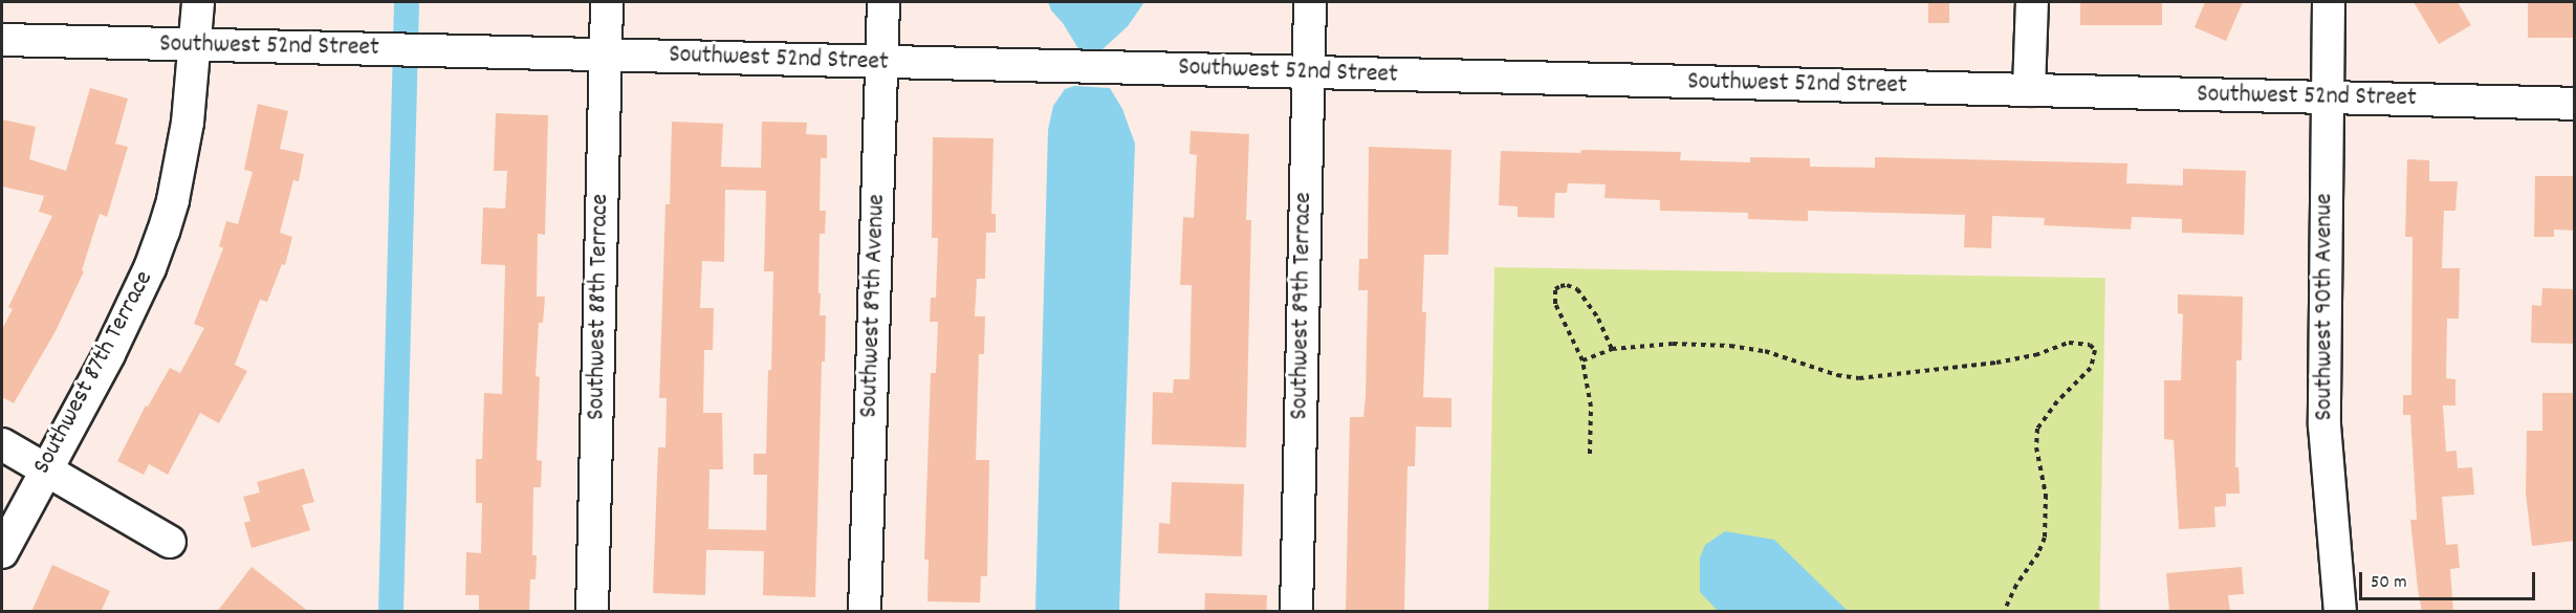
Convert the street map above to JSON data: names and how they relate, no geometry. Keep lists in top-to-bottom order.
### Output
{
  "streets": {
    "street": [
      "Southwest 52nd Street",
      "Southwest 89th Avenue",
      "Southwest 89th Terrace",
      "Southwest 88th Terrace",
      "Southwest 90th Avenue",
      "Southwest 87th Terrace"
    ]
  },
  "crossings": [
    ["Southwest 52nd Street", "Southwest 89th Avenue"],
    ["Southwest 52nd Street", "Southwest 89th Terrace"],
    ["Southwest 52nd Street", "Southwest 88th Terrace"],
    ["Southwest 52nd Street", "Southwest 90th Avenue"],
    ["Southwest 52nd Street", "Southwest 87th Terrace"]
  ],
  "scale_bar": "50 m"
}
